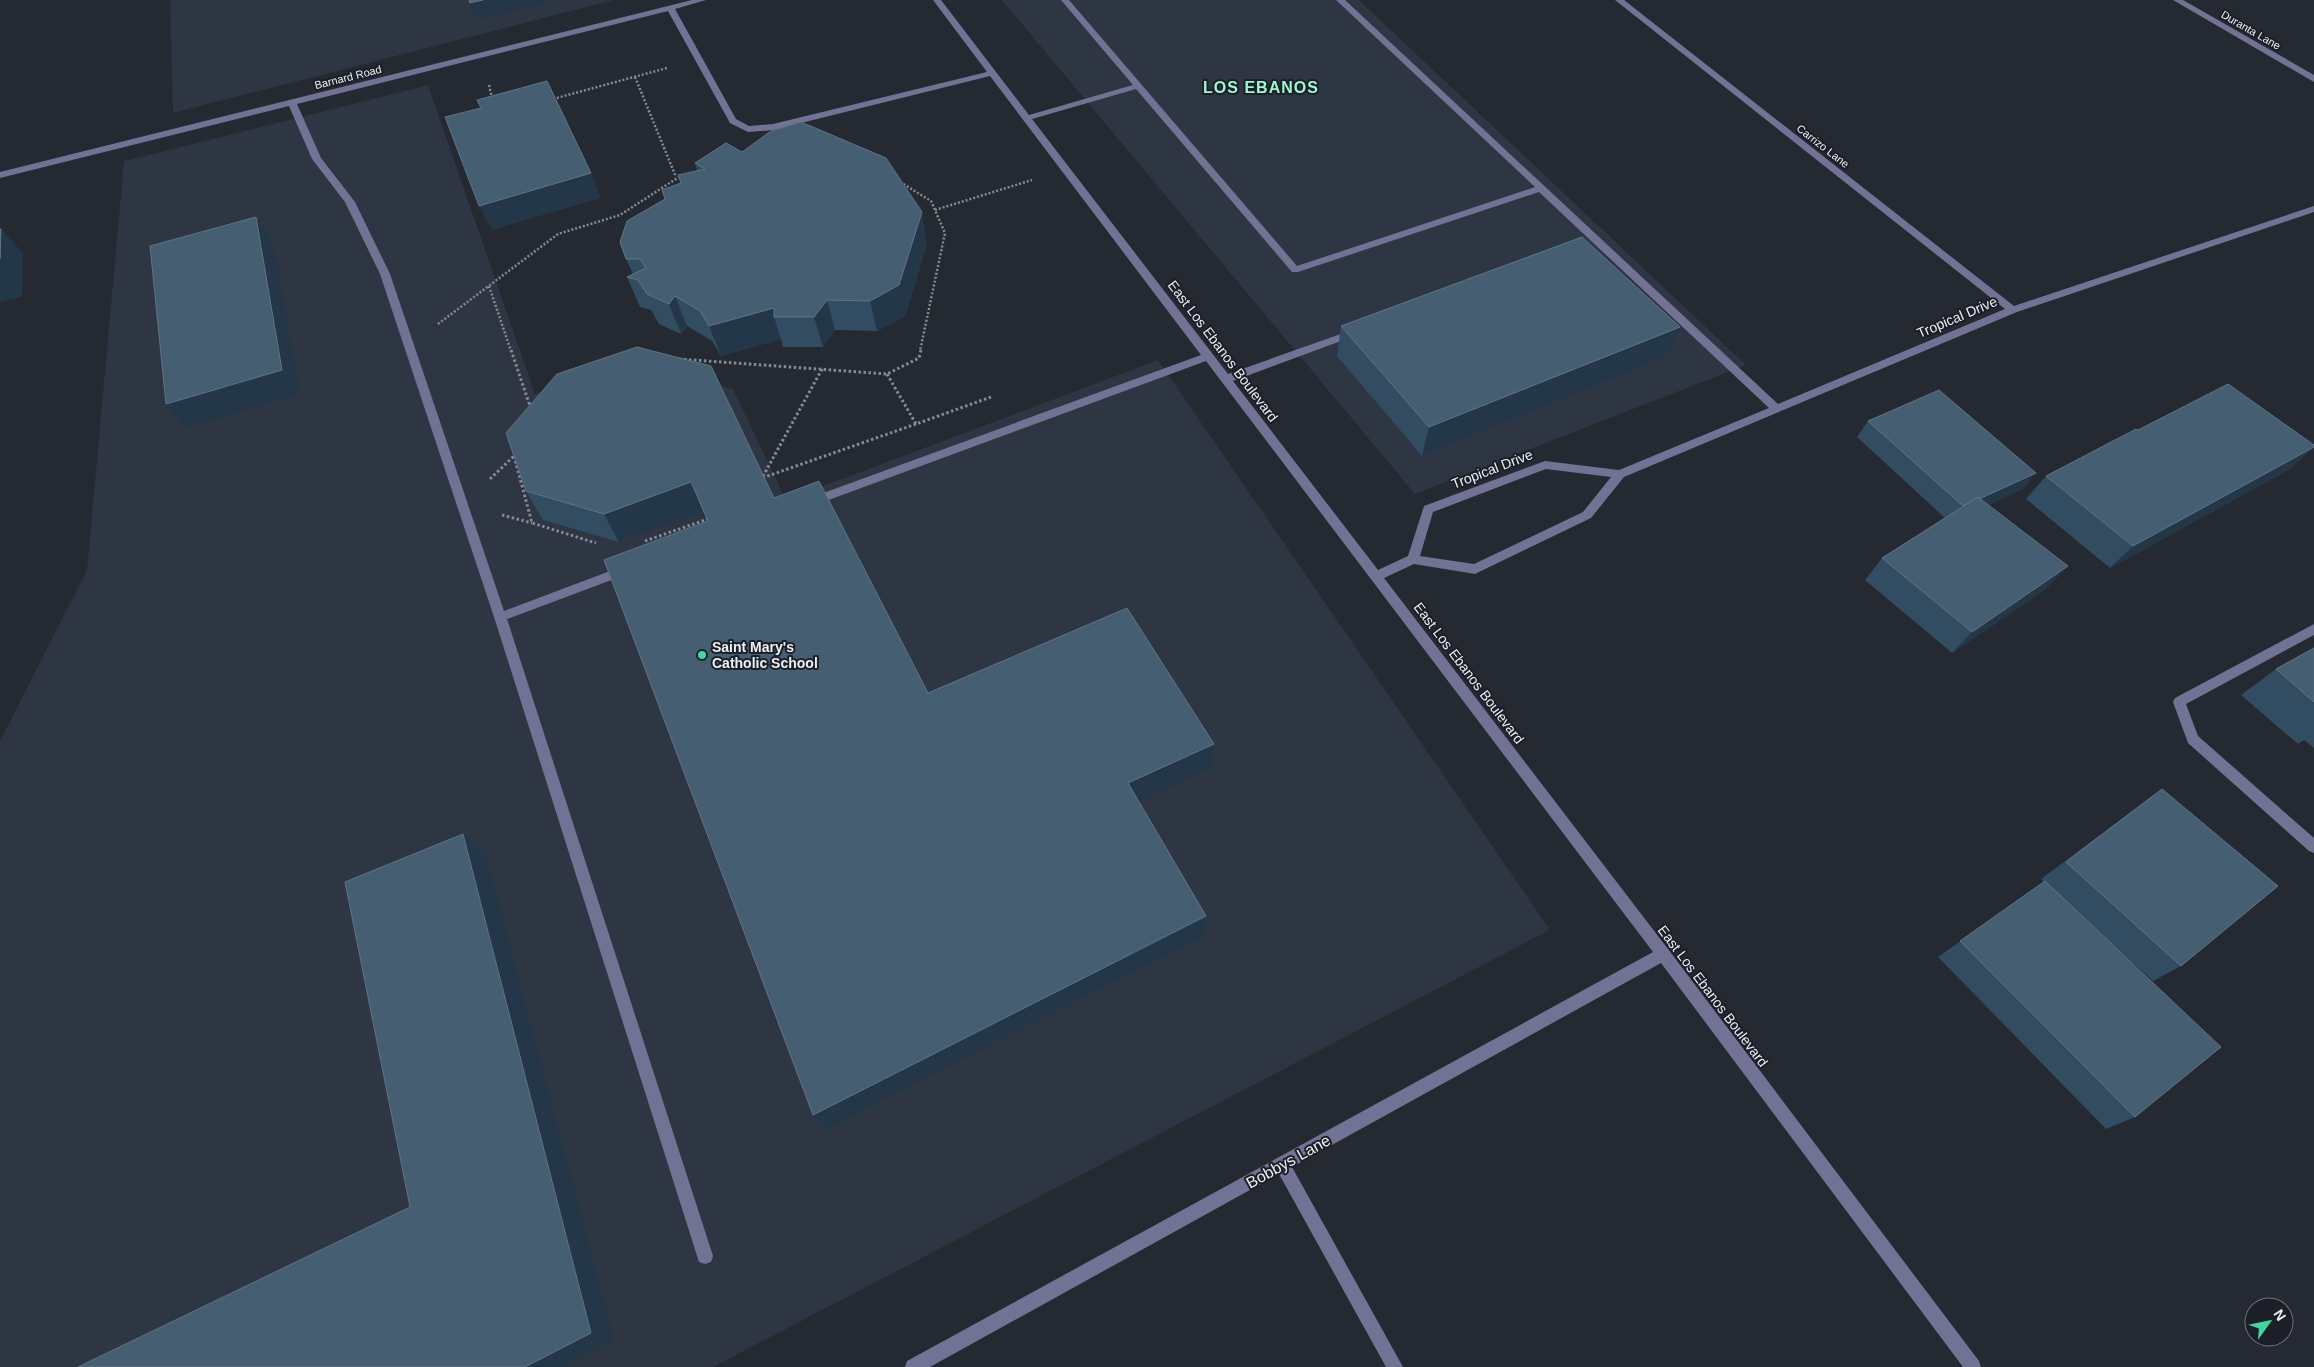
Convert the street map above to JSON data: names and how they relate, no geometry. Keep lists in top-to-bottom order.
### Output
{
  "streets": {
    "street": [
      "Duranta Lane",
      "Barnard Road",
      "Carrizo Lane",
      "Tropical Drive",
      "East Los Ebanos Boulevard",
      "Bobbys Lane"
    ]
  },
  "crossings": [
    ["Carrizo Lane", "Tropical Drive"],
    ["East Los Ebanos Boulevard", "Bobbys Lane"]
  ],
  "districts": ["LOS EBANOS"],
  "places": ["Saint Mary's Catholic School"],
  "north": "top right"
}
